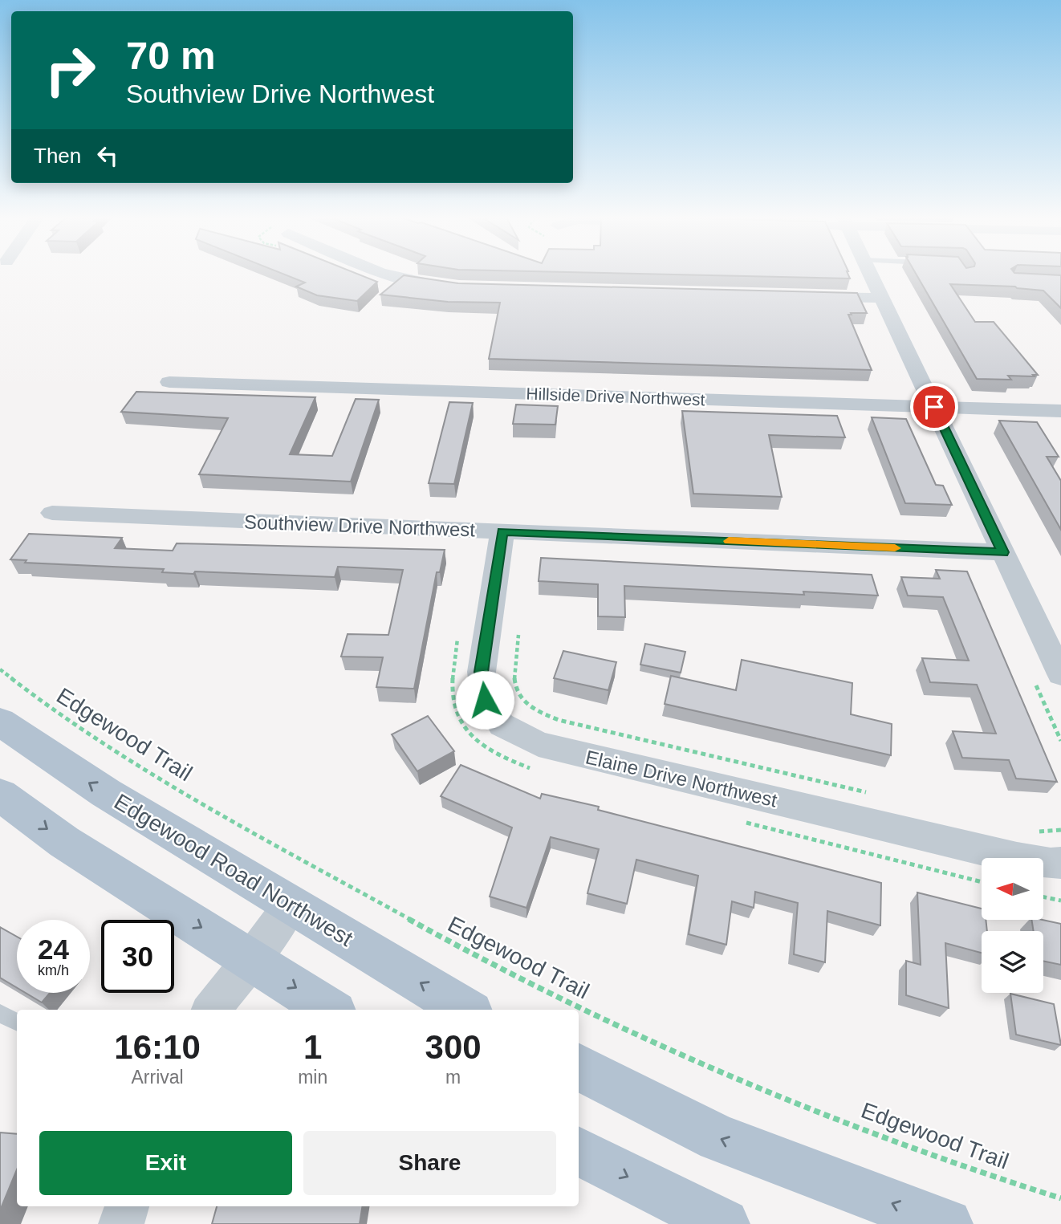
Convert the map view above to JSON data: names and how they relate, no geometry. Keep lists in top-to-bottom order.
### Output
{
  "streets": {
    "main road": ["Edgewood Road Northwest"],
    "street": ["Hillside Drive Northwest", "Southview Drive Northwest", "Elaine Drive Northwest"],
    "path": ["Edgewood Trail"]
  },
  "crossings": [
    ["Southview Drive Northwest", "Elaine Drive Northwest"]
  ],
  "north": "left",
  "page": {
    "turn": ["70 m", "Southview Drive Northwest"],
    "then": "Then",
    "speed": "24 km/h",
    "limit": "30",
    "eta": [
      "16:10",
      "Arrival",
      "1",
      "min",
      "300",
      "m"
    ],
    "buttons": ["Exit", "Share"]
  }
}
